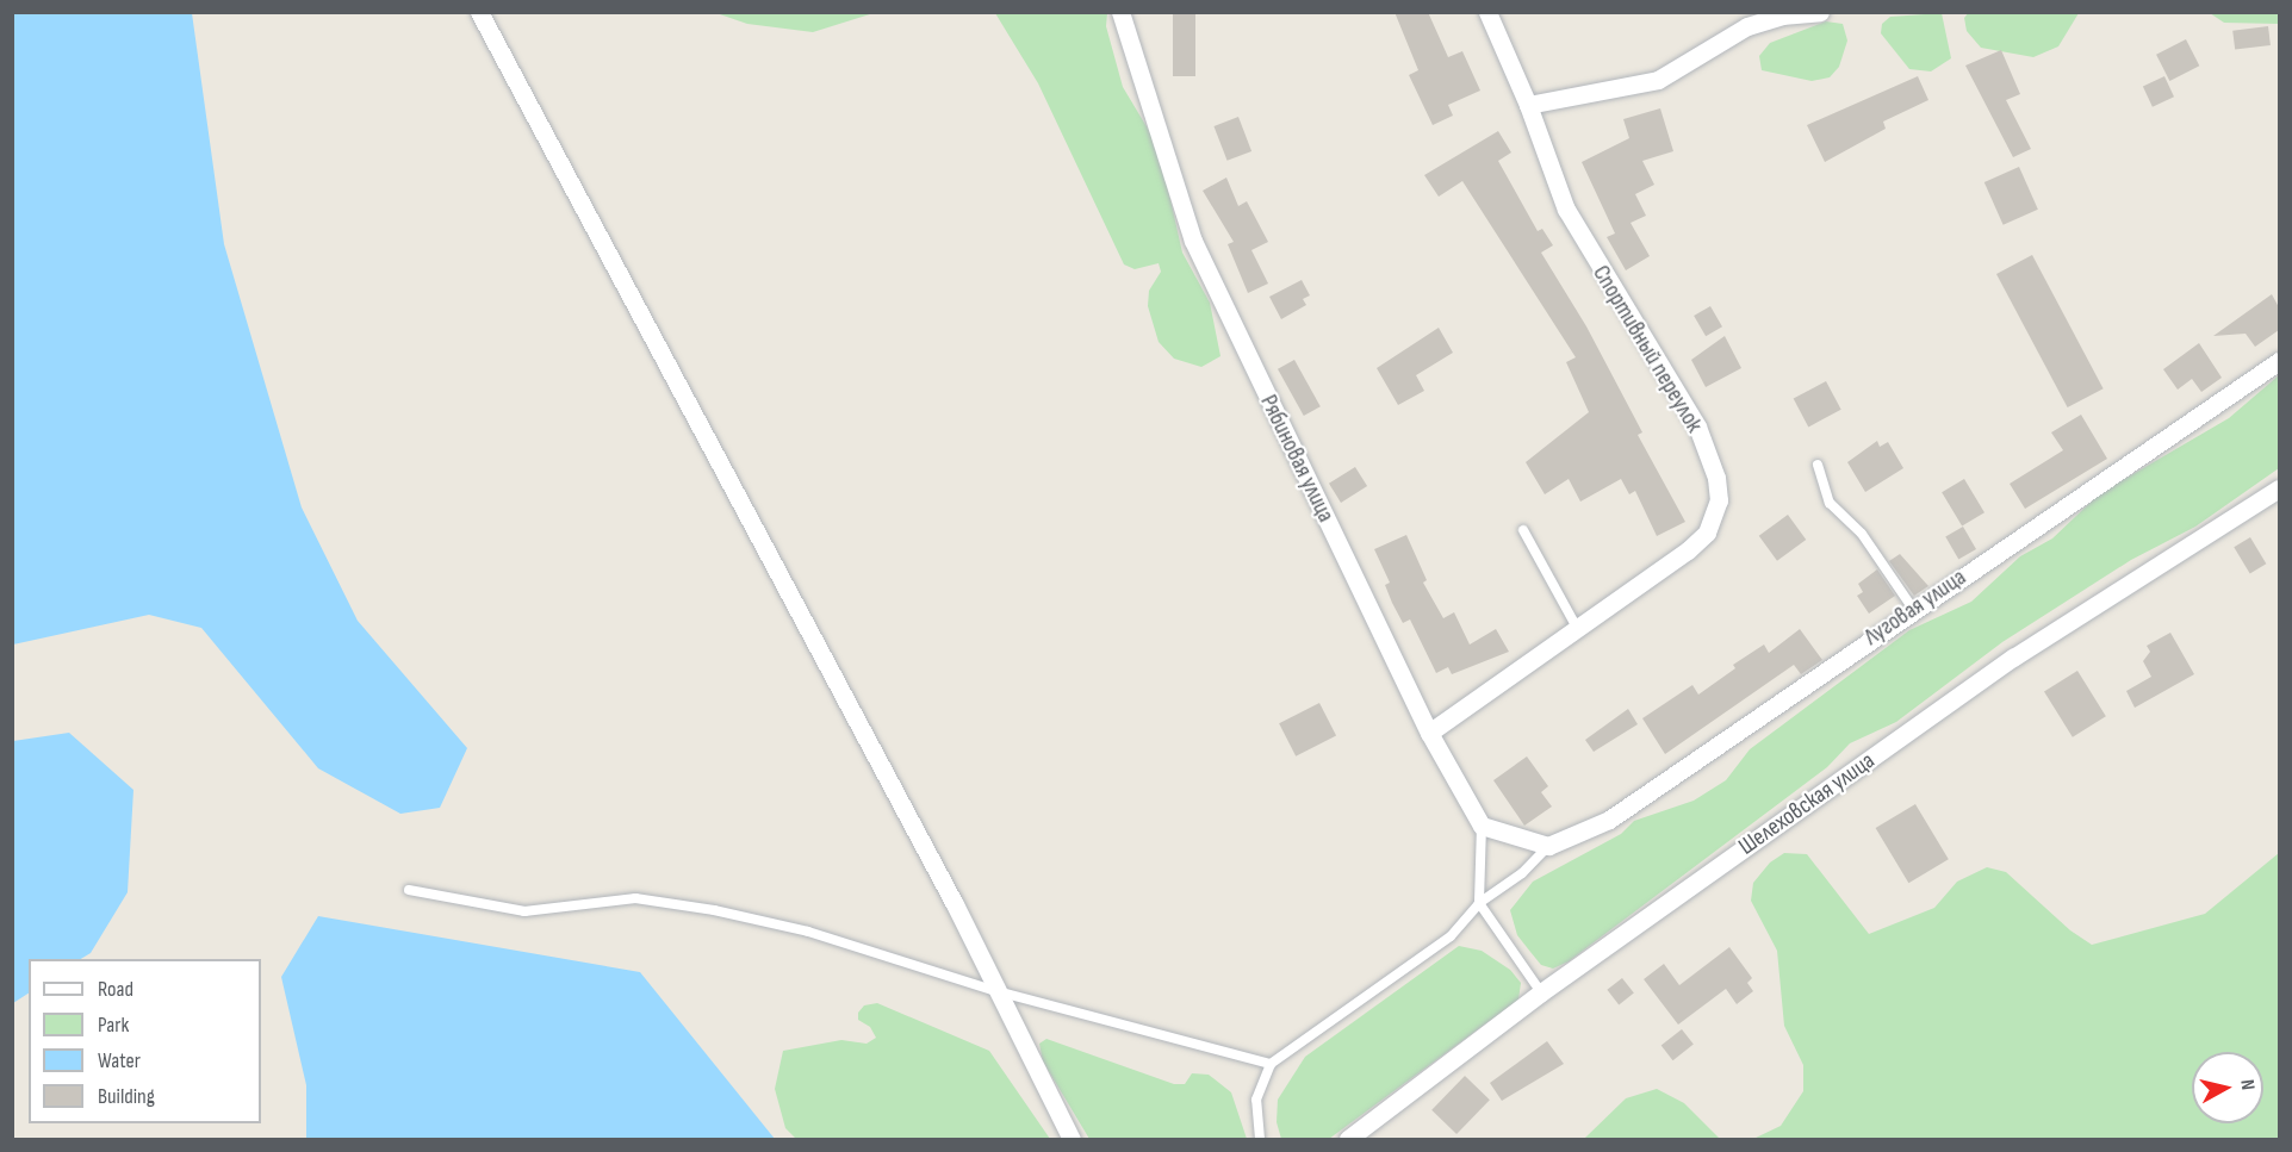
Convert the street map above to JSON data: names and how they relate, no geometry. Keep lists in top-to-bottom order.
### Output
{
  "streets": {
    "street": [
      "Спортивный переулок",
      "Рябиновая улица",
      "Луговая улица",
      "Шелеховская улица"
    ]
  },
  "crossings": [
    ["Спортивный переулок", "Рябиновая улица"]
  ],
  "legend": [
    "Road",
    "Park",
    "Water",
    "Building"
  ],
  "north": "right"
}
